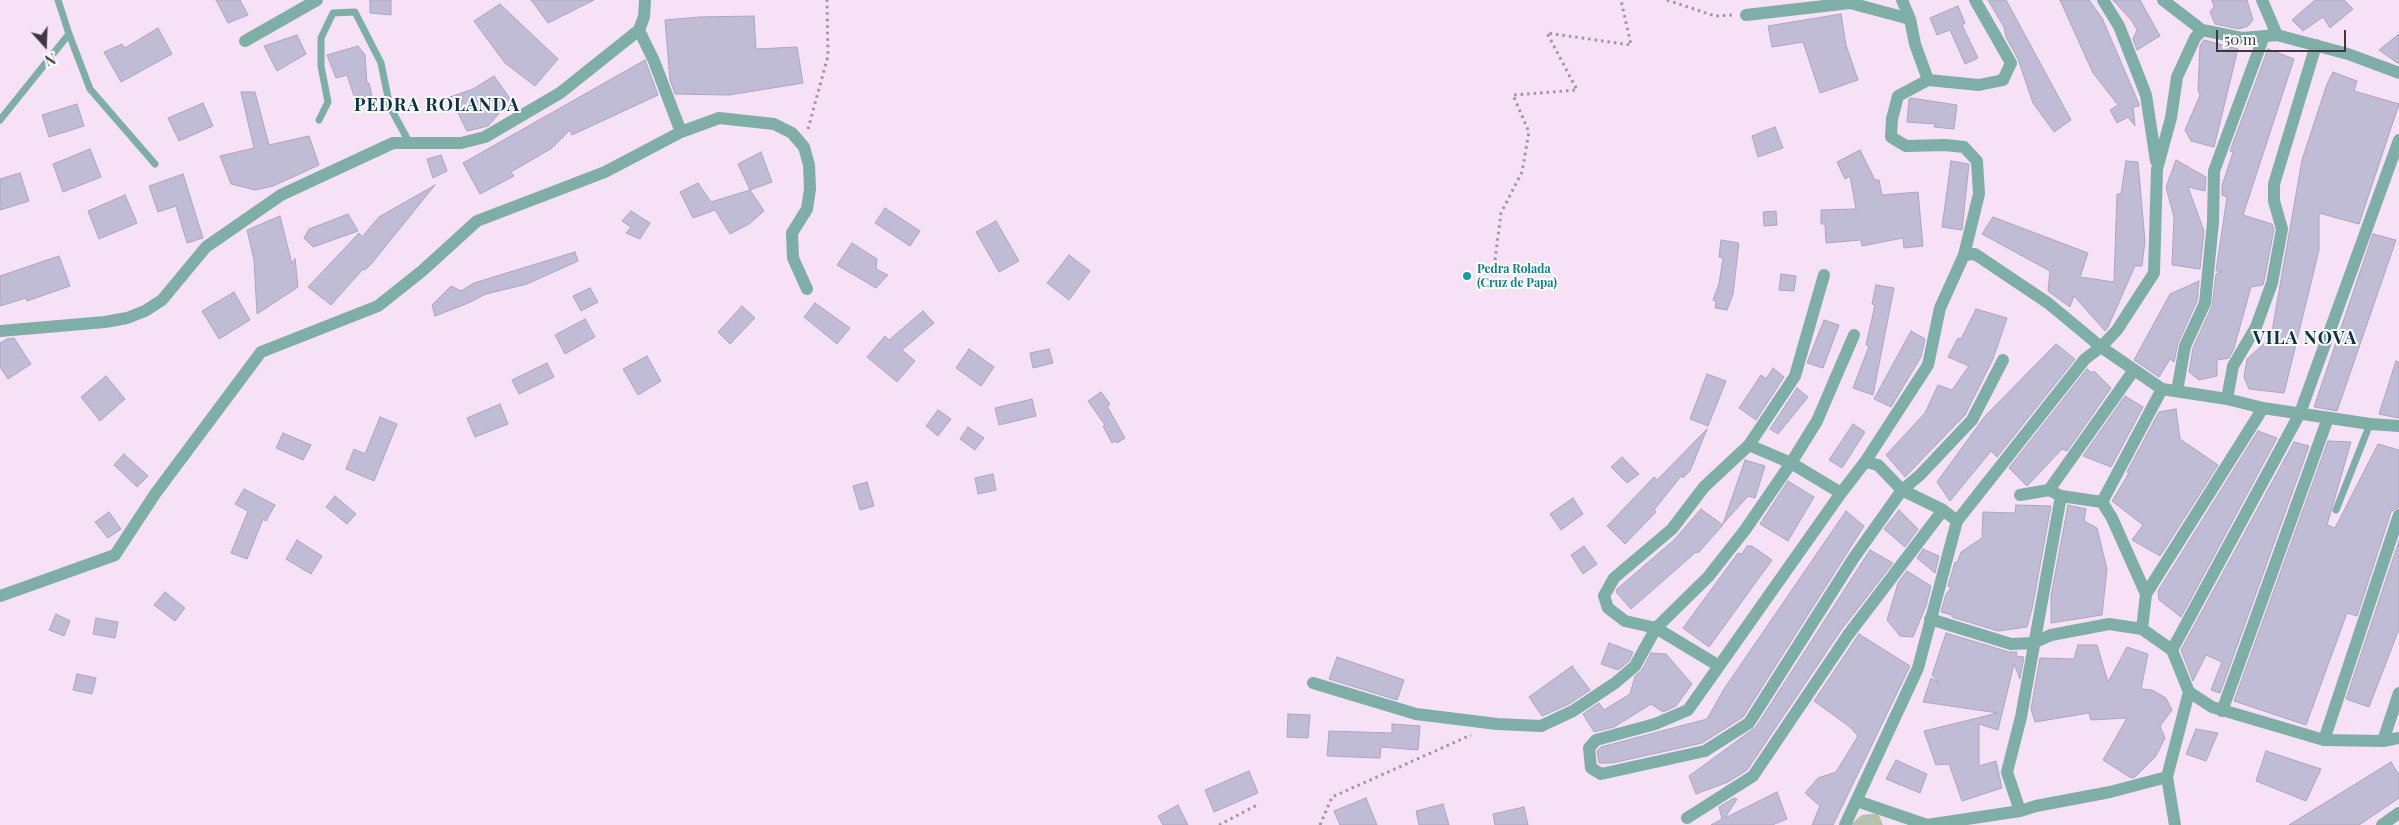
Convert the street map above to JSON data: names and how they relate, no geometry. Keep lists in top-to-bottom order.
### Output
{
  "districts": ["PEDRA ROLANDA", "VILA NOVA"],
  "places": ["Pedra Rolada (Cruz de Papa)"],
  "scale_bar": "50 m",
  "north": "bottom"
}
